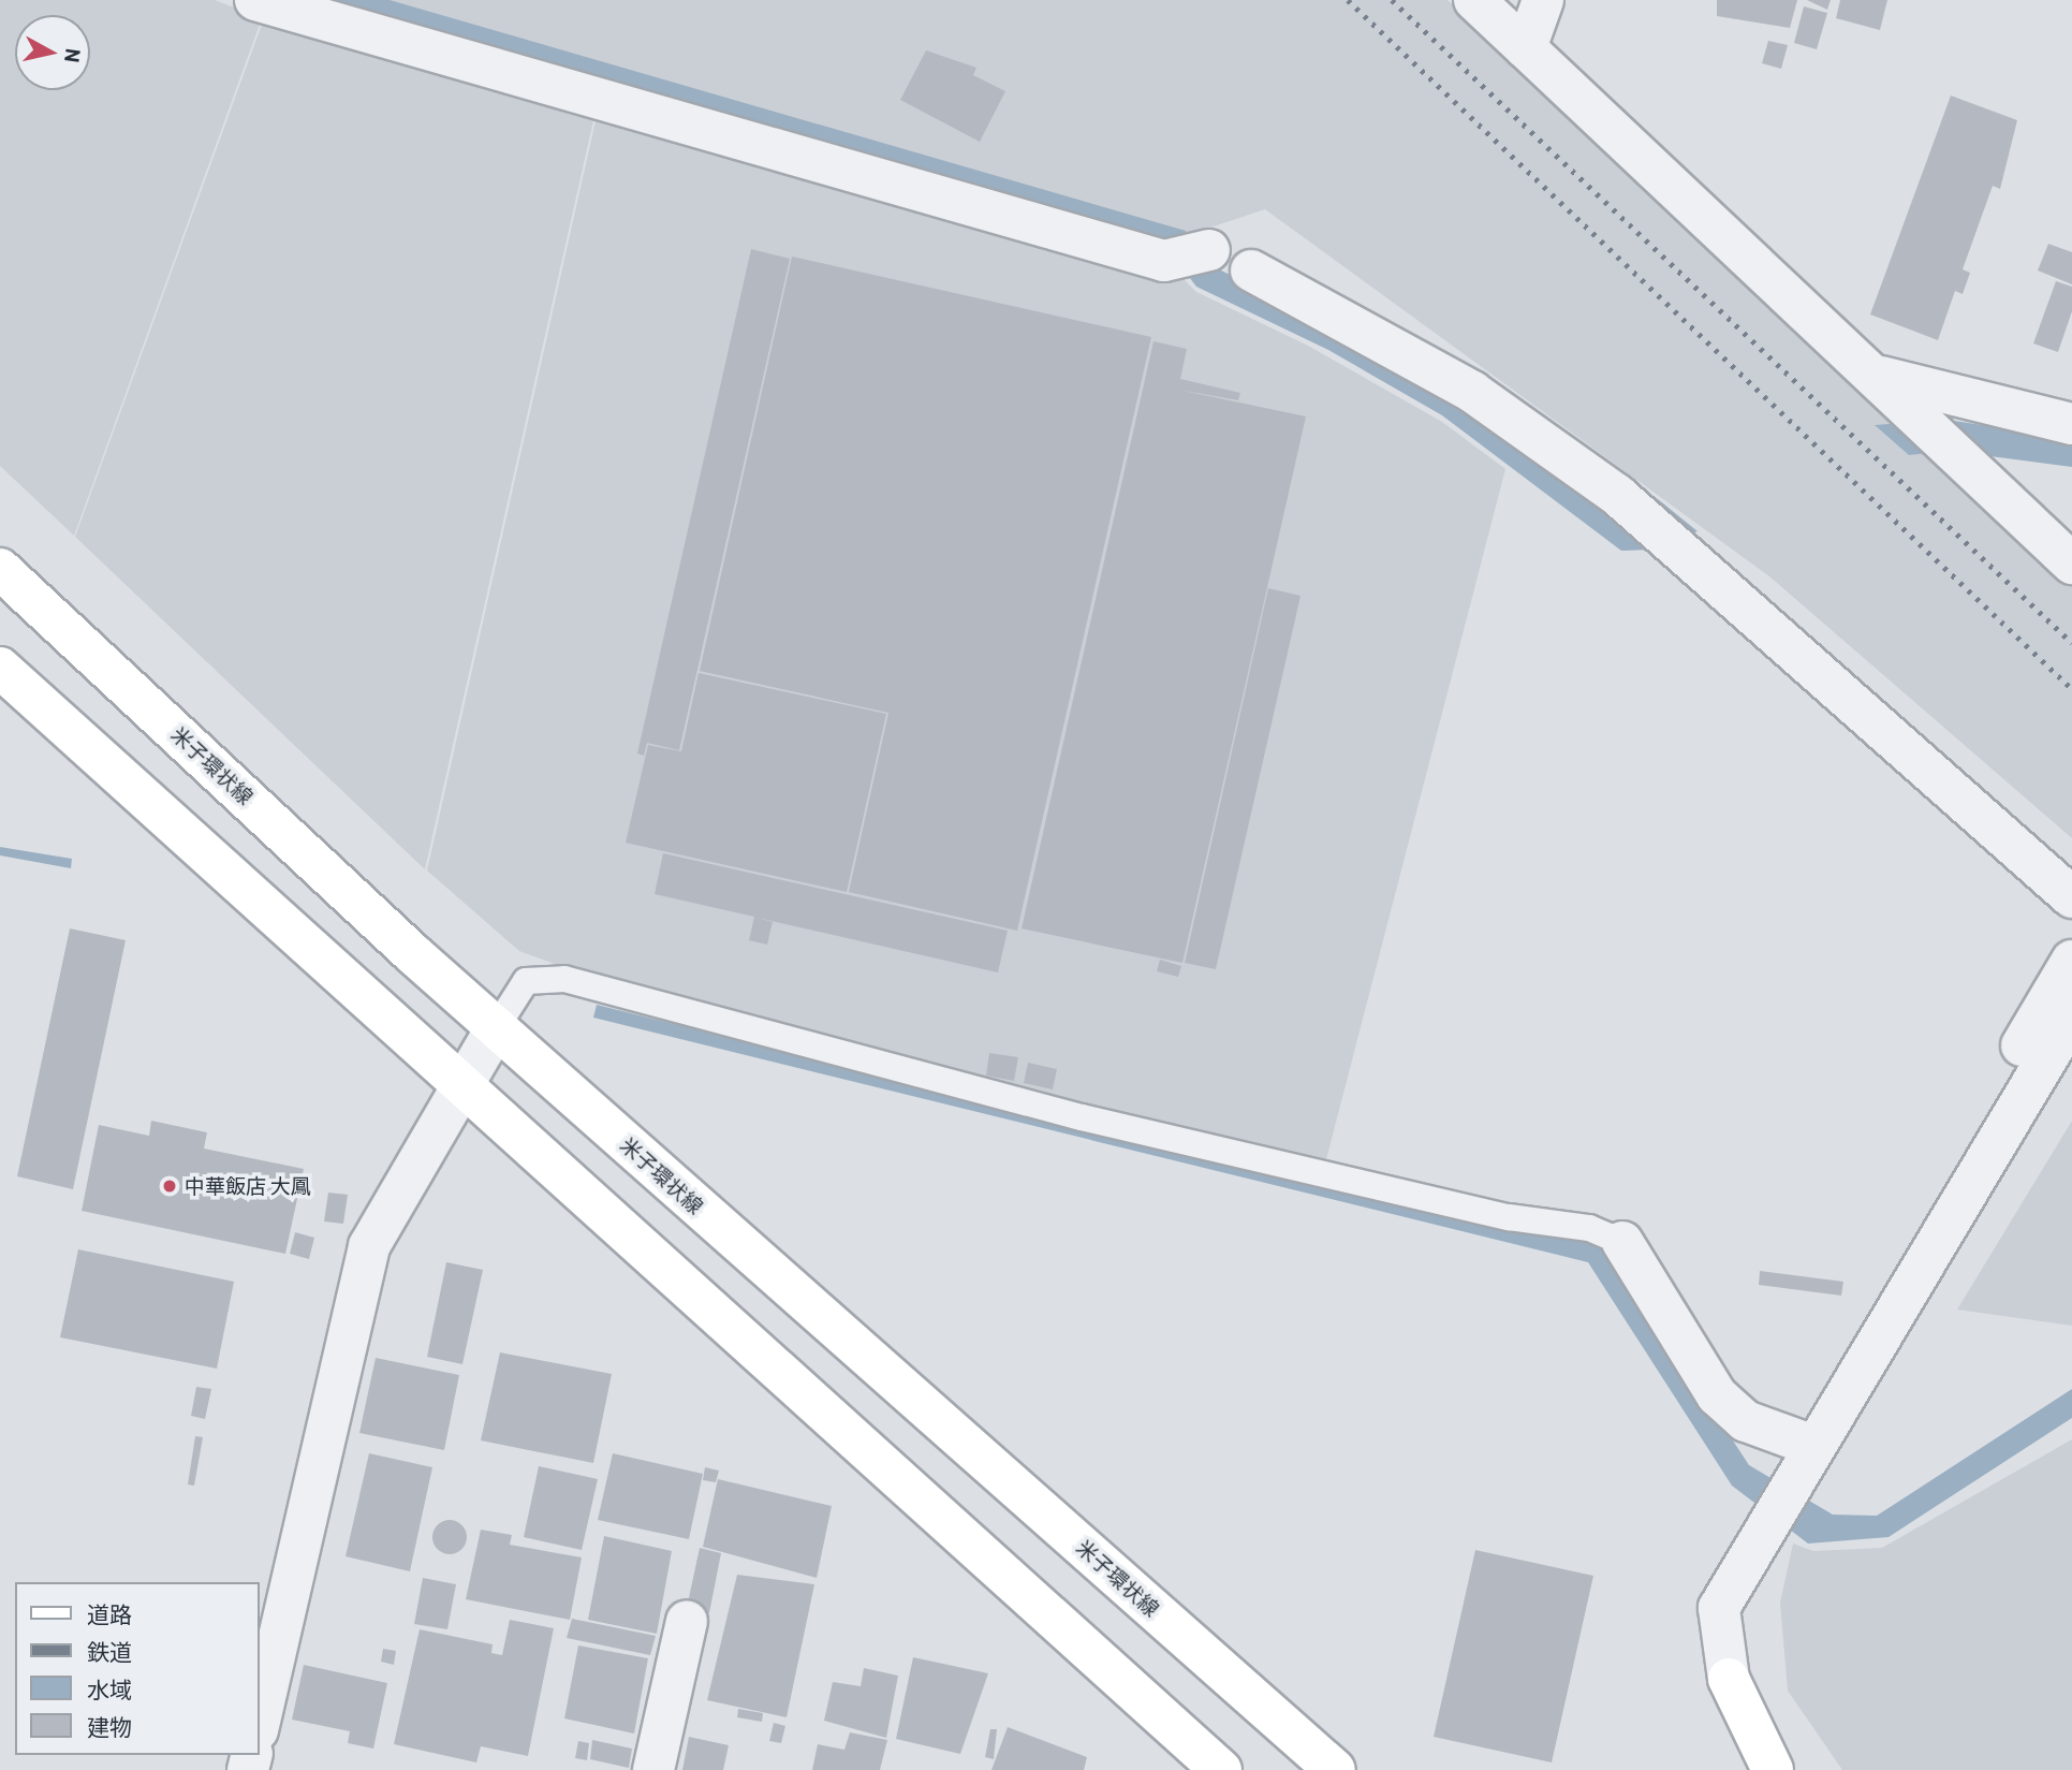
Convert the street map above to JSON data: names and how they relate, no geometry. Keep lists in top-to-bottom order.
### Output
{
  "streets": {
    "main road": ["米子環状線"]
  },
  "places": ["中華飯店 大鳳"],
  "legend": [
    "道路",
    "鉄道",
    "水域",
    "建物"
  ],
  "north": "right"
}
